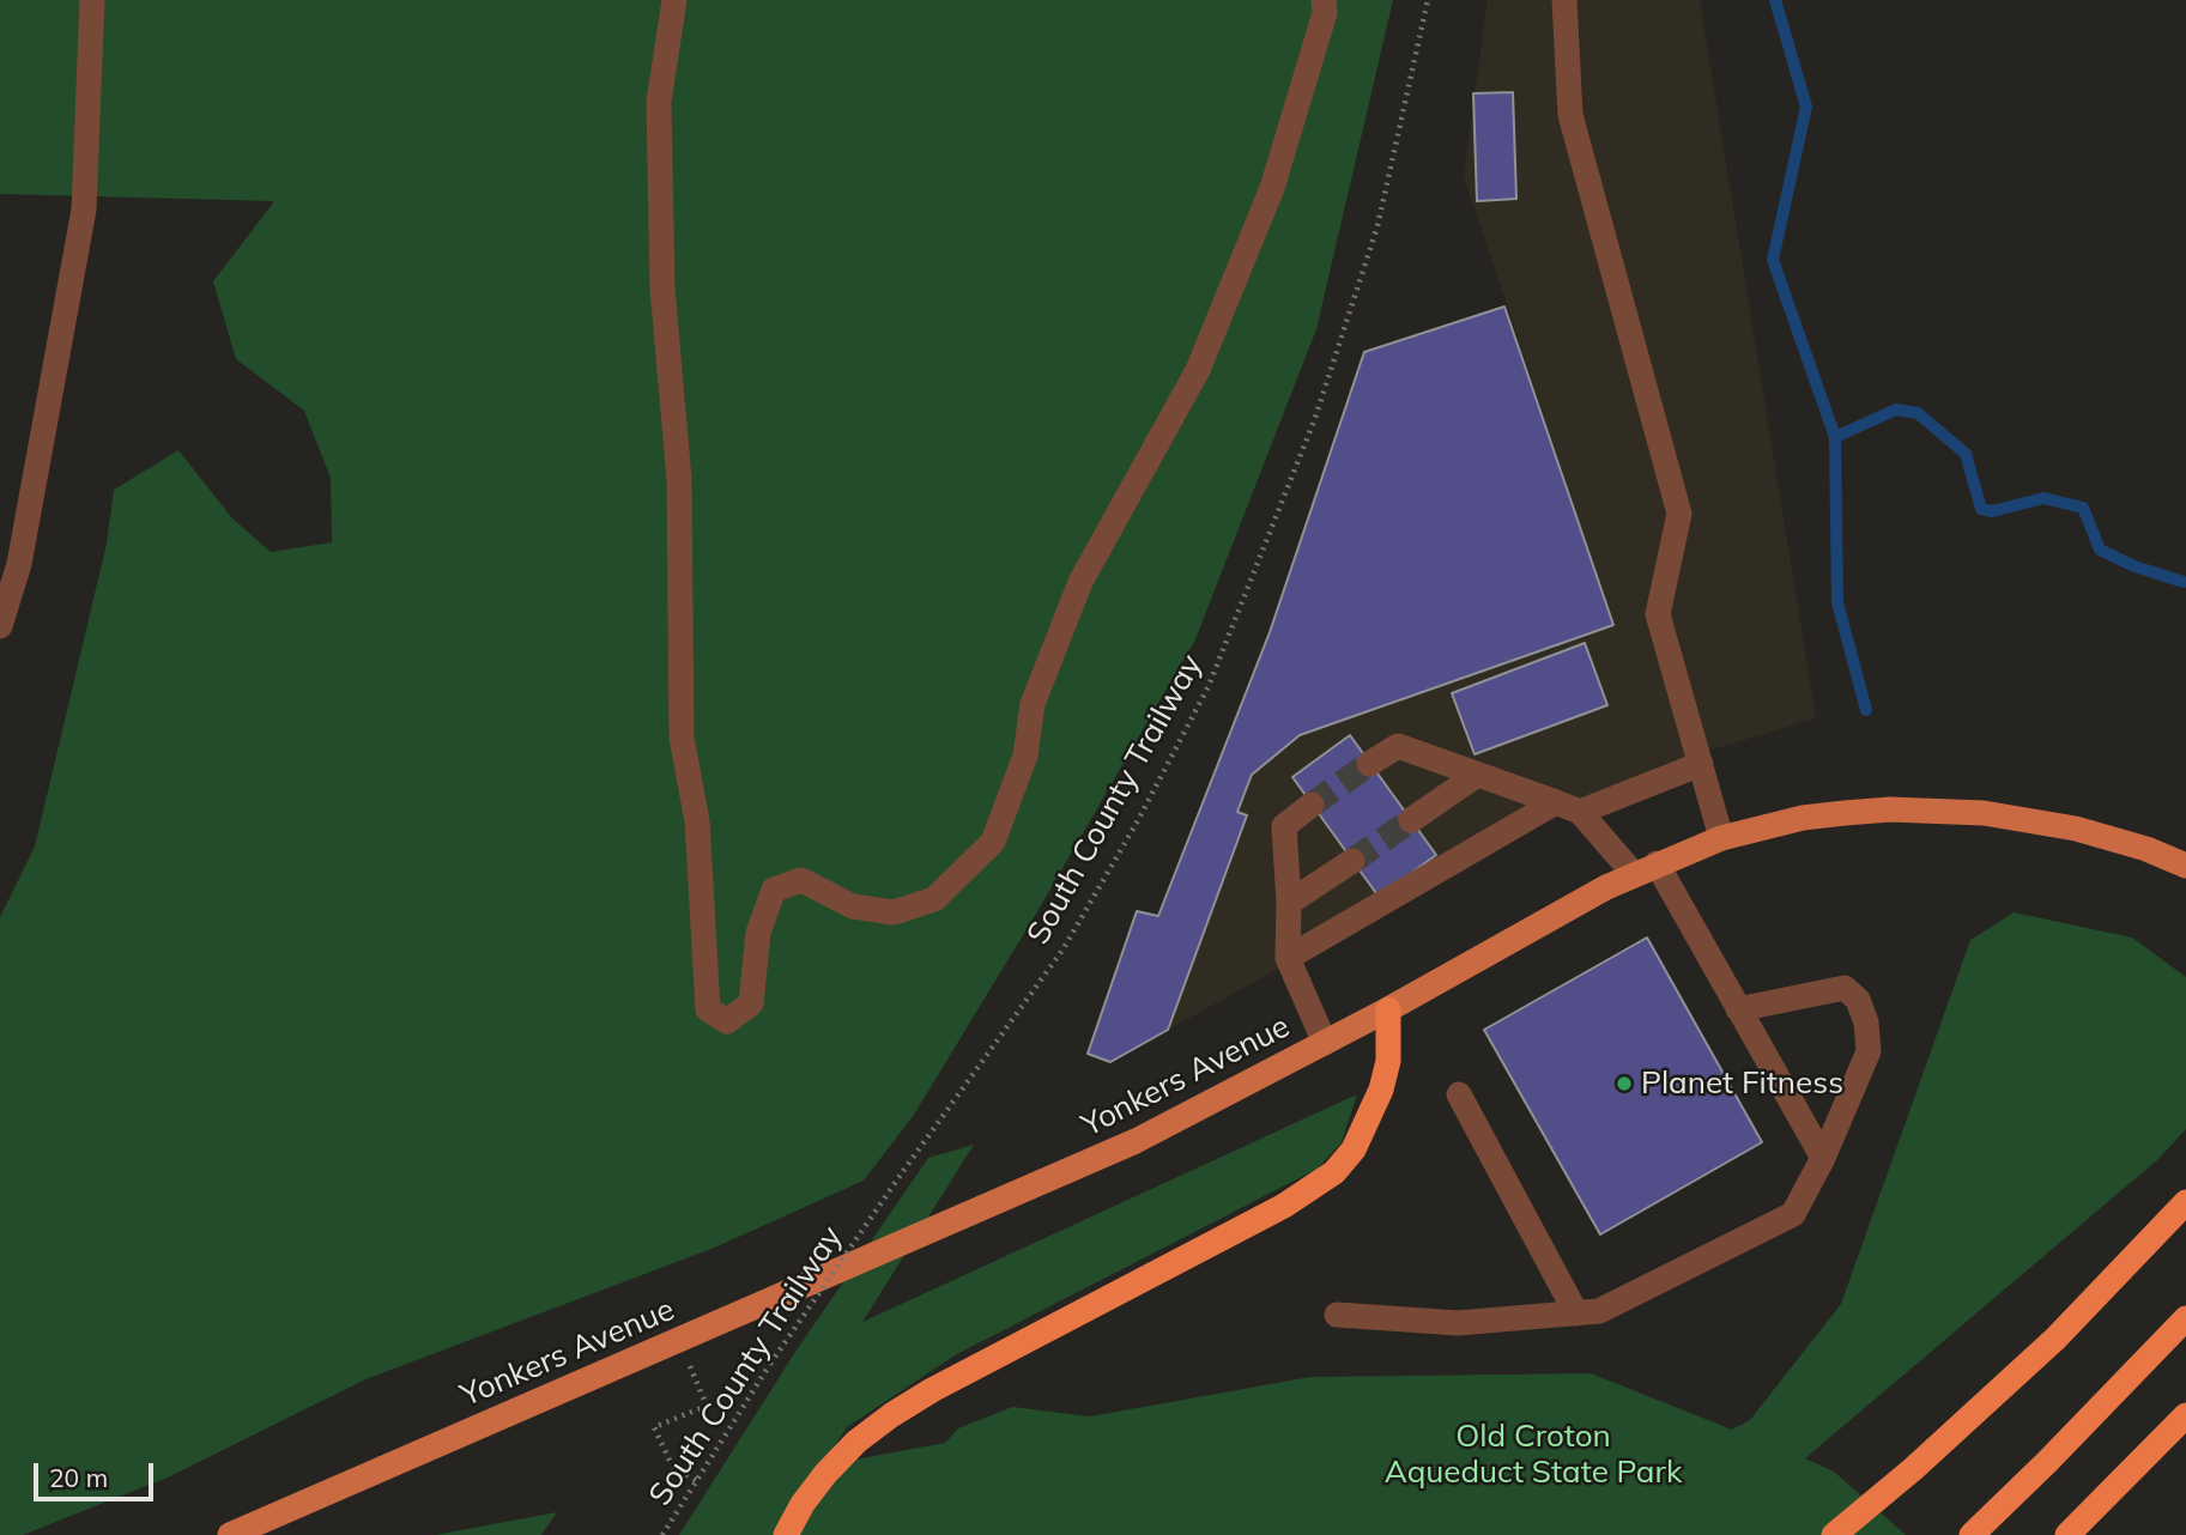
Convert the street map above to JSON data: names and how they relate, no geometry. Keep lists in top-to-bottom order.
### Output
{
  "streets": {
    "main road": ["Yonkers Avenue"],
    "path": ["South County Trailway"]
  },
  "parks": ["Old Croton Aqueduct State Park"],
  "places": ["Planet Fitness"],
  "scale_bar": "20 m"
}
